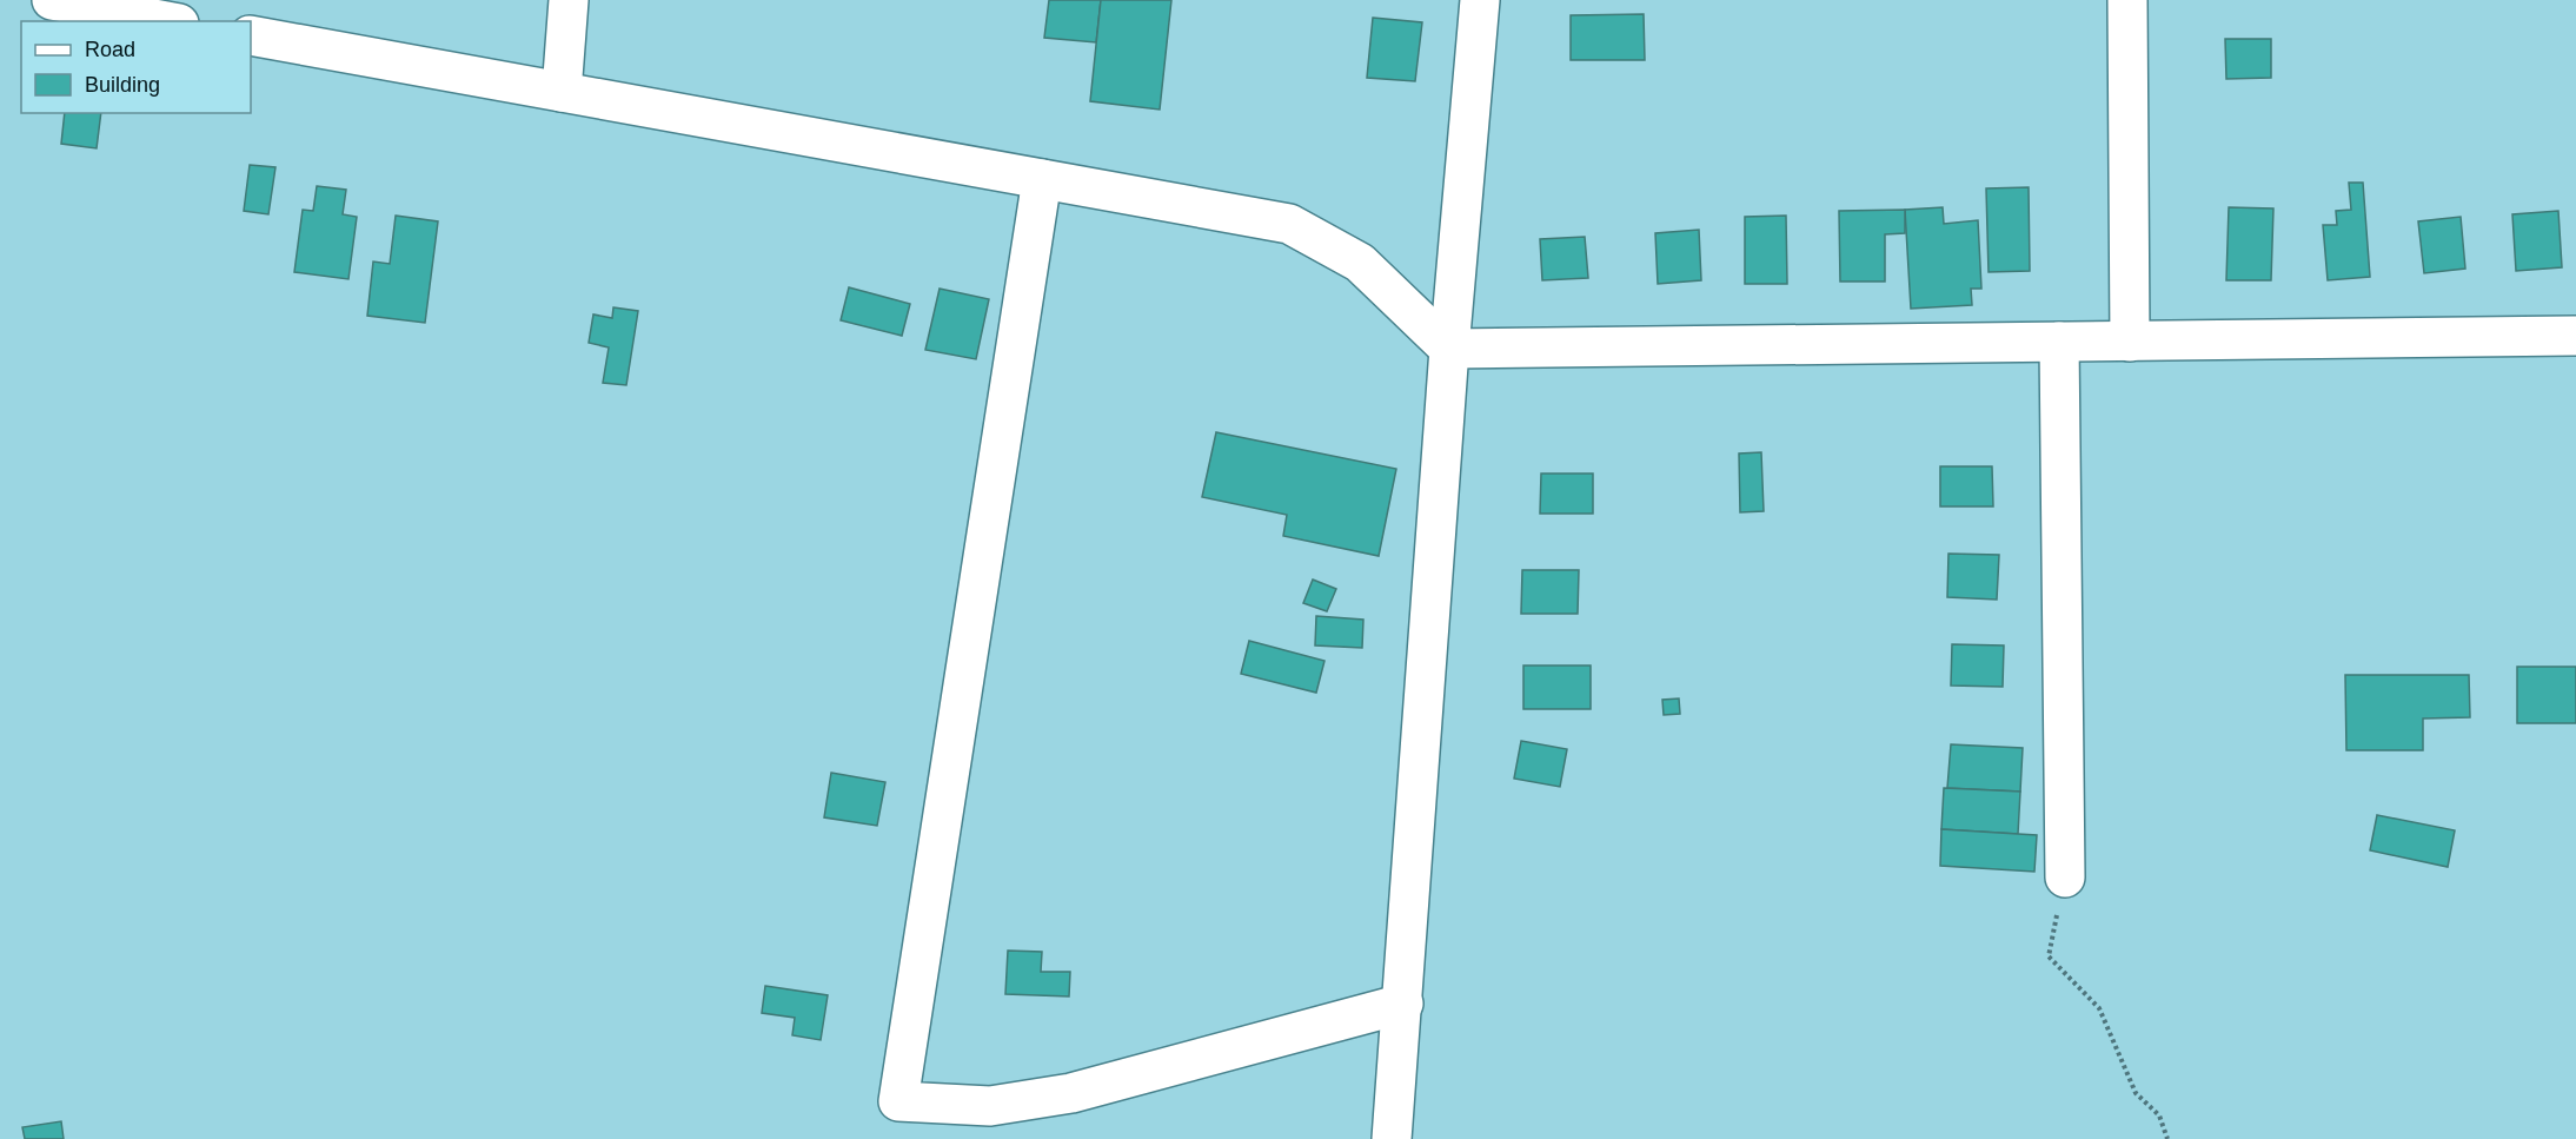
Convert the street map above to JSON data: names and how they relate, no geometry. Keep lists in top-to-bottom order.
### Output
{
  "legend": ["Road", "Building"]
}
